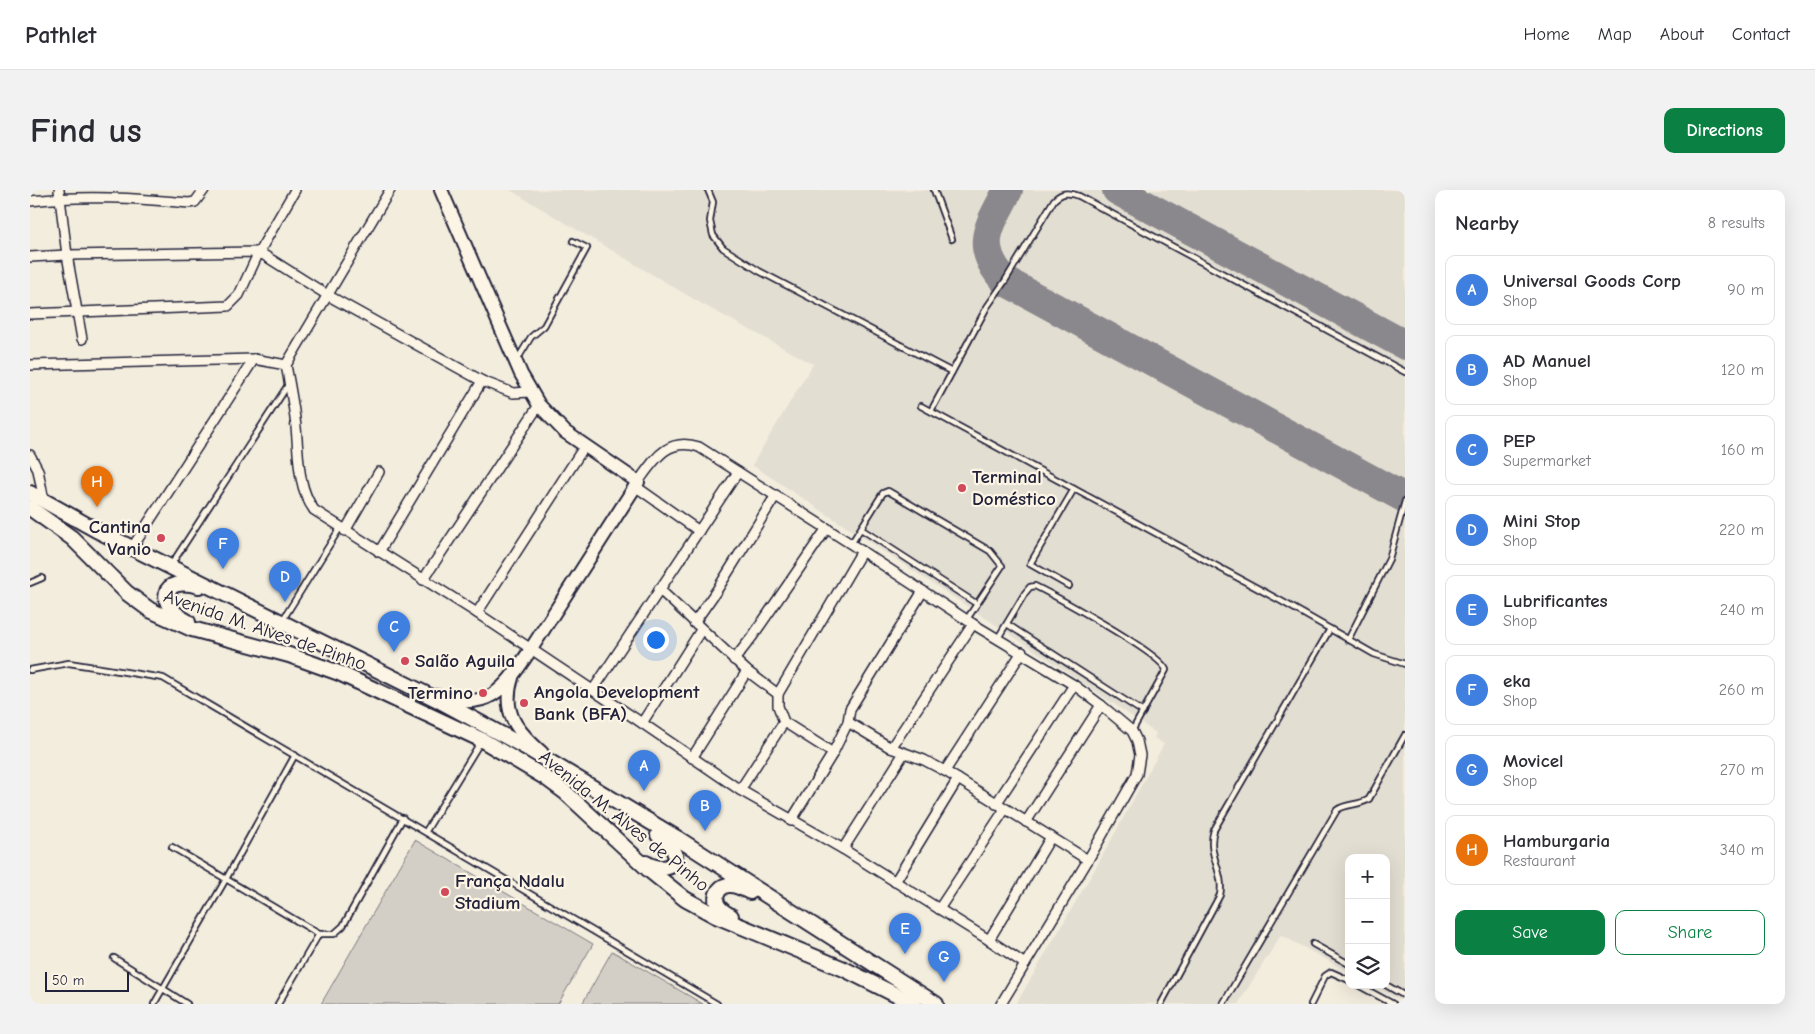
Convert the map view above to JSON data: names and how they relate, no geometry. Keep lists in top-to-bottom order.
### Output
{
  "streets": {
    "main road": ["Avenida M. Alves de Pinho"]
  },
  "places": [
    "Terminal Doméstico",
    "Cantina Vanio",
    "Salão Aguila",
    "Termino",
    "Angola Development Bank (BFA)",
    "França Ndalu Stadium"
  ],
  "scale_bar": "50 m",
  "page": {
    "header": "Pathlet",
    "nav": [
      "Home",
      "Map",
      "About",
      "Contact"
    ],
    "buttons": [
      "Directions",
      ["Save", "Share"]
    ],
    "title": "Find us",
    "heading": ["Nearby", "8 results"],
    "list": [
      {
        "mark": "A",
        "name": "Universal Goods Corp",
        "note": "Shop",
        "value": "90 m"
      },
      {
        "mark": "B",
        "name": "AD Manuel",
        "note": "Shop",
        "value": "120 m"
      },
      {
        "mark": "C",
        "name": "PEP",
        "note": "Supermarket",
        "value": "160 m"
      },
      {
        "mark": "D",
        "name": "Mini Stop",
        "note": "Shop",
        "value": "220 m"
      },
      {
        "mark": "E",
        "name": "Lubrificantes",
        "note": "Shop",
        "value": "240 m"
      },
      {
        "mark": "F",
        "name": "eka",
        "note": "Shop",
        "value": "260 m"
      },
      {
        "mark": "G",
        "name": "Movicel",
        "note": "Shop",
        "value": "270 m"
      },
      {
        "mark": "H",
        "name": "Hamburgaria",
        "note": "Restaurant",
        "value": "340 m"
      }
    ],
    "pins": [
      "H",
      "F",
      "D",
      "C",
      "A",
      "B",
      "E",
      "G"
    ],
    "map_buttons": ["+", "−"],
    "scale": "50 m"
  }
}
